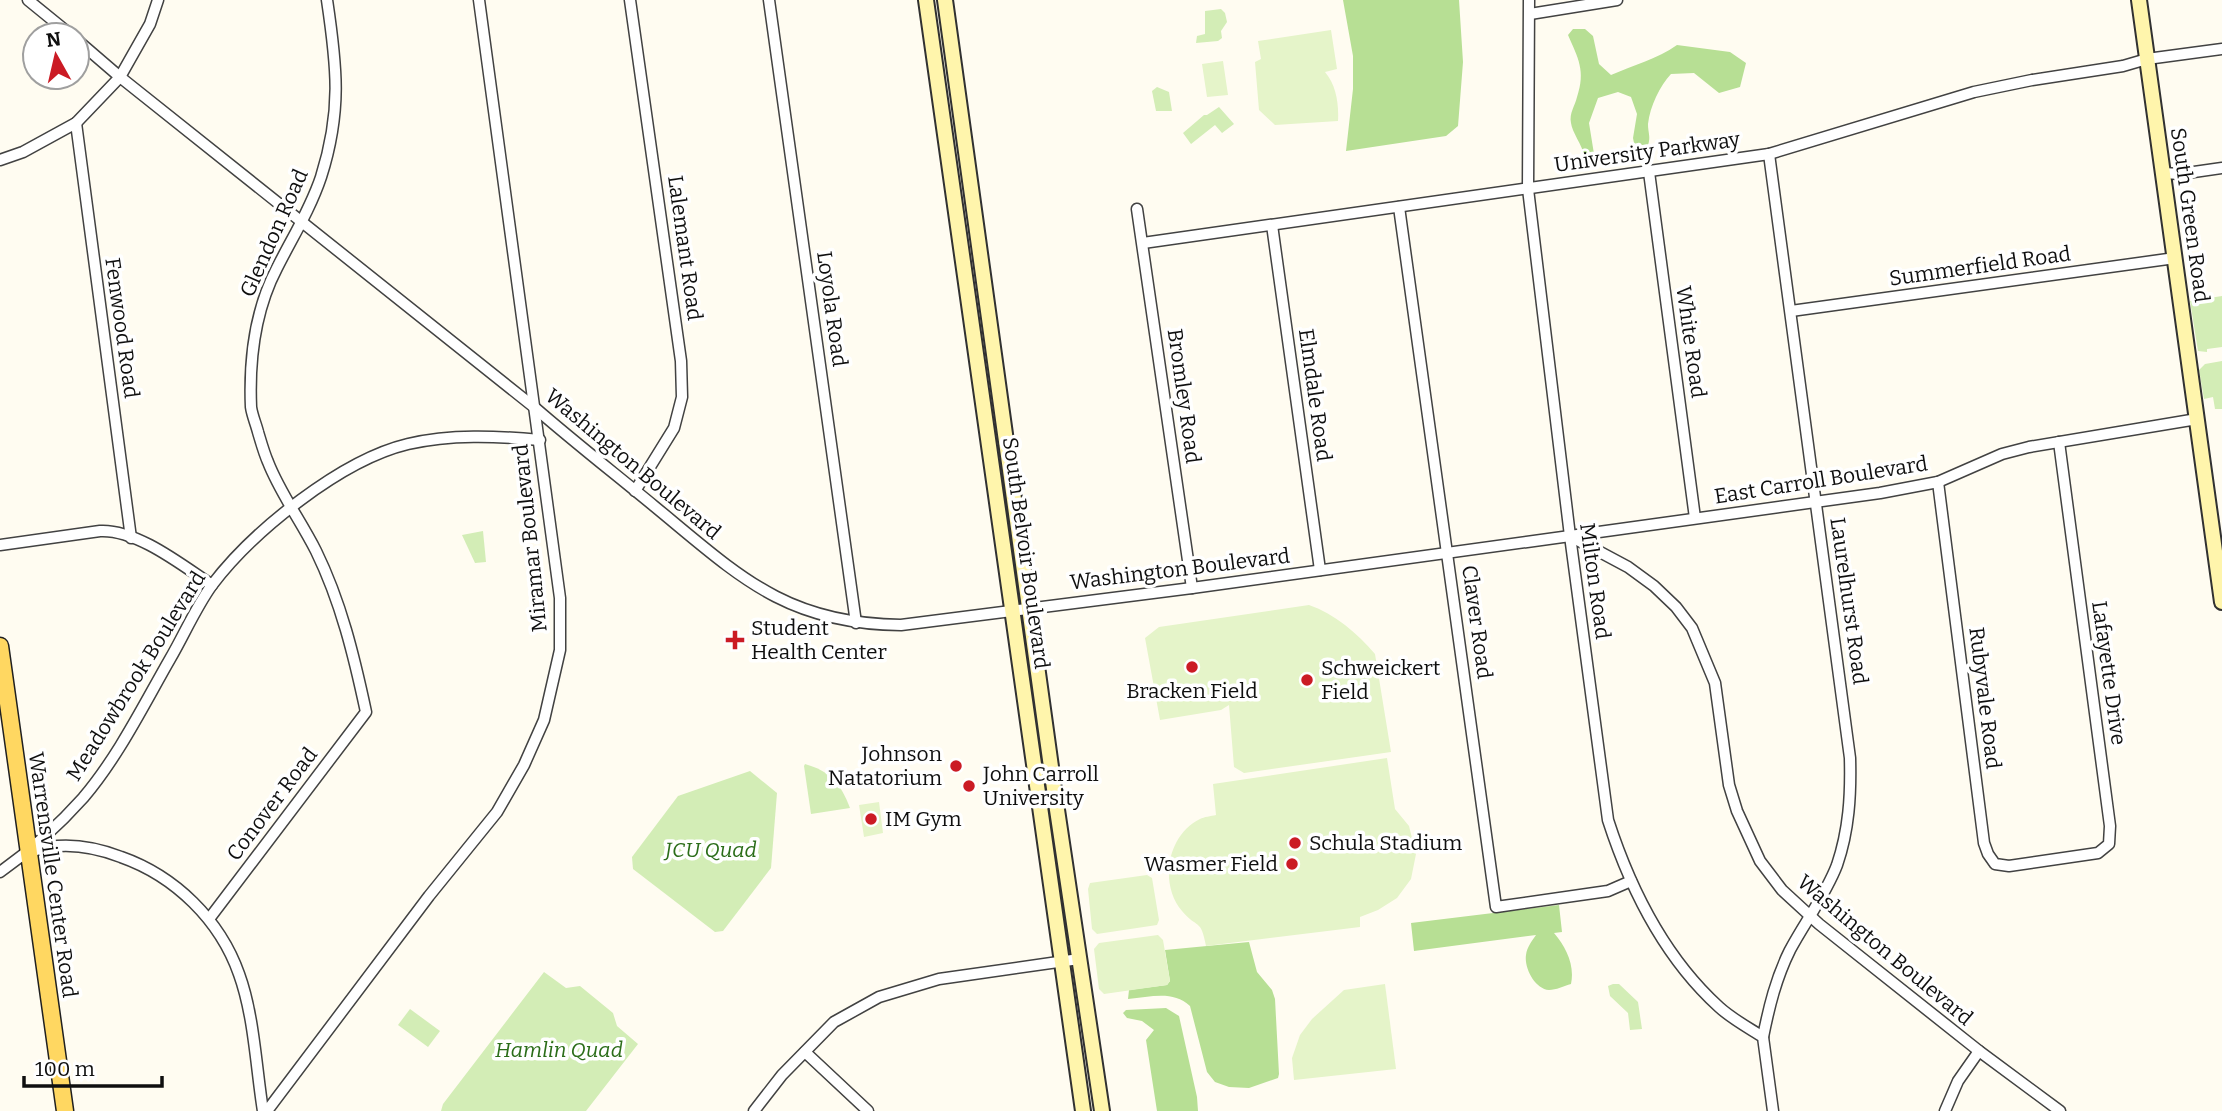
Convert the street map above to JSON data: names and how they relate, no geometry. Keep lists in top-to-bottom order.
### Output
{
  "streets": {
    "main road": ["Warrensville Center Road"],
    "street": [
      "University Parkway",
      "South Green Road",
      "Glendon Road",
      "Lalemant Road",
      "Summerfield Road",
      "Loyola Road",
      "Fenwood Road",
      "White Road",
      "Elmdale Road",
      "Bromley Road",
      "Washington Boulevard",
      "East Carroll Boulevard",
      "Miramar Boulevard",
      "South Belvoir Boulevard",
      "Milton Road",
      "Laurelhurst Road",
      "Claver Road",
      "Lafayette Drive",
      "Meadowbrook Boulevard",
      "Rubyvale Road",
      "Conover Road"
    ]
  },
  "crossings": [
    ["University Parkway", "South Green Road"],
    ["University Parkway", "White Road"],
    ["University Parkway", "Elmdale Road"],
    ["University Parkway", "Bromley Road"],
    ["University Parkway", "Milton Road"],
    ["University Parkway", "Laurelhurst Road"],
    ["University Parkway", "Claver Road"],
    ["South Green Road", "Summerfield Road"],
    ["South Green Road", "East Carroll Boulevard"],
    ["Glendon Road", "Washington Boulevard"],
    ["Glendon Road", "Meadowbrook Boulevard"],
    ["Glendon Road", "Conover Road"],
    ["Lalemant Road", "Washington Boulevard"],
    ["Summerfield Road", "Laurelhurst Road"],
    ["Loyola Road", "Washington Boulevard"],
    ["White Road", "East Carroll Boulevard"],
    ["Elmdale Road", "Washington Boulevard"],
    ["Bromley Road", "Washington Boulevard"],
    ["Washington Boulevard", "East Carroll Boulevard"],
    ["Washington Boulevard", "Miramar Boulevard"],
    ["Washington Boulevard", "South Belvoir Boulevard"],
    ["Washington Boulevard", "Milton Road"],
    ["Washington Boulevard", "Laurelhurst Road"],
    ["Washington Boulevard", "Claver Road"],
    ["East Carroll Boulevard", "Milton Road"],
    ["East Carroll Boulevard", "Laurelhurst Road"],
    ["East Carroll Boulevard", "Lafayette Drive"],
    ["East Carroll Boulevard", "Rubyvale Road"],
    ["Miramar Boulevard", "Meadowbrook Boulevard"],
    ["Milton Road", "Laurelhurst Road"],
    ["Milton Road", "Claver Road"],
    ["Lafayette Drive", "Rubyvale Road"],
    ["Meadowbrook Boulevard", "Warrensville Center Road"]
  ],
  "parks": ["JCU Quad", "Hamlin Quad"],
  "places": {
    "health": ["Student Health Center"],
    "other": [
      "Bracken Field",
      "Schweickert Field",
      "Johnson Natatorium",
      "John Carroll University",
      "IM Gym",
      "Schula Stadium",
      "Wasmer Field"
    ]
  },
  "scale_bar": "100 m",
  "north": "top"
}
